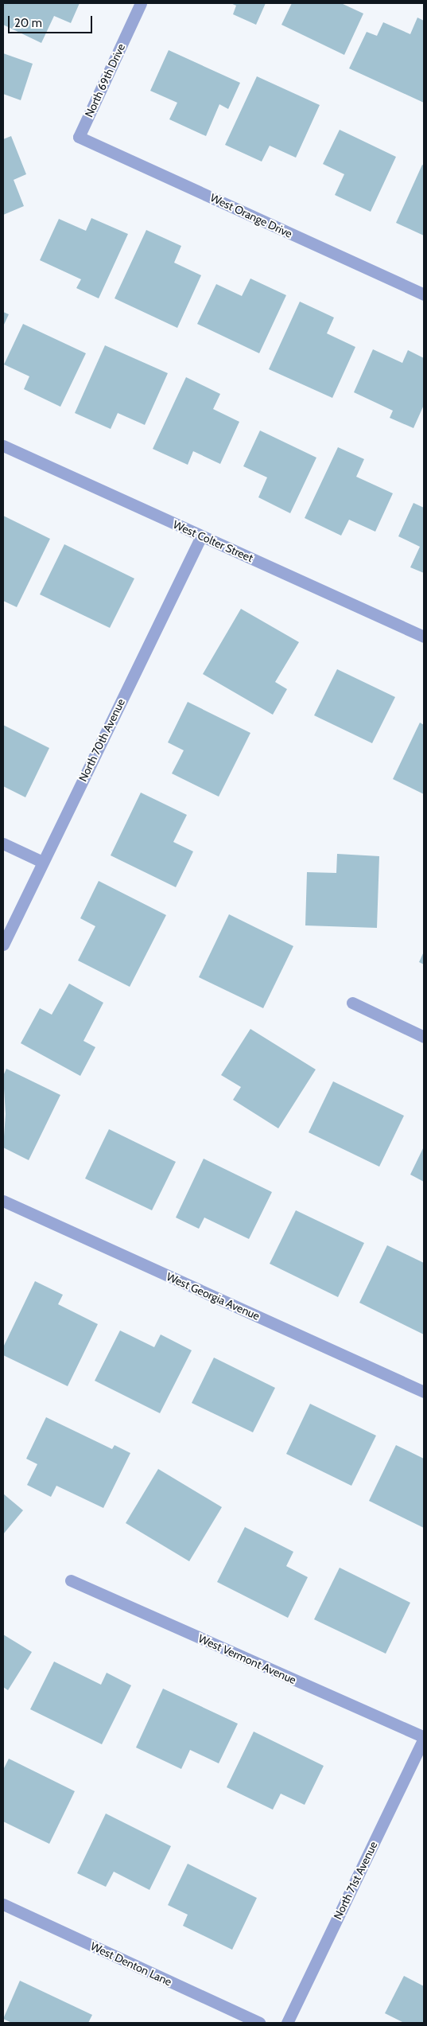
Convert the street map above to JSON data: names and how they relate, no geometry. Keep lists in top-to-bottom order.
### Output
{
  "streets": {
    "street": [
      "North 69th Drive",
      "West Orange Drive",
      "West Colter Street",
      "North 70th Avenue",
      "West Georgia Avenue",
      "West Vermont Avenue",
      "North 71st Avenue",
      "West Denton Lane"
    ]
  },
  "crossings": [
    ["North 69th Drive", "West Orange Drive"],
    ["West Colter Street", "North 70th Avenue"],
    ["West Vermont Avenue", "North 71st Avenue"]
  ],
  "scale_bar": "20 m"
}
